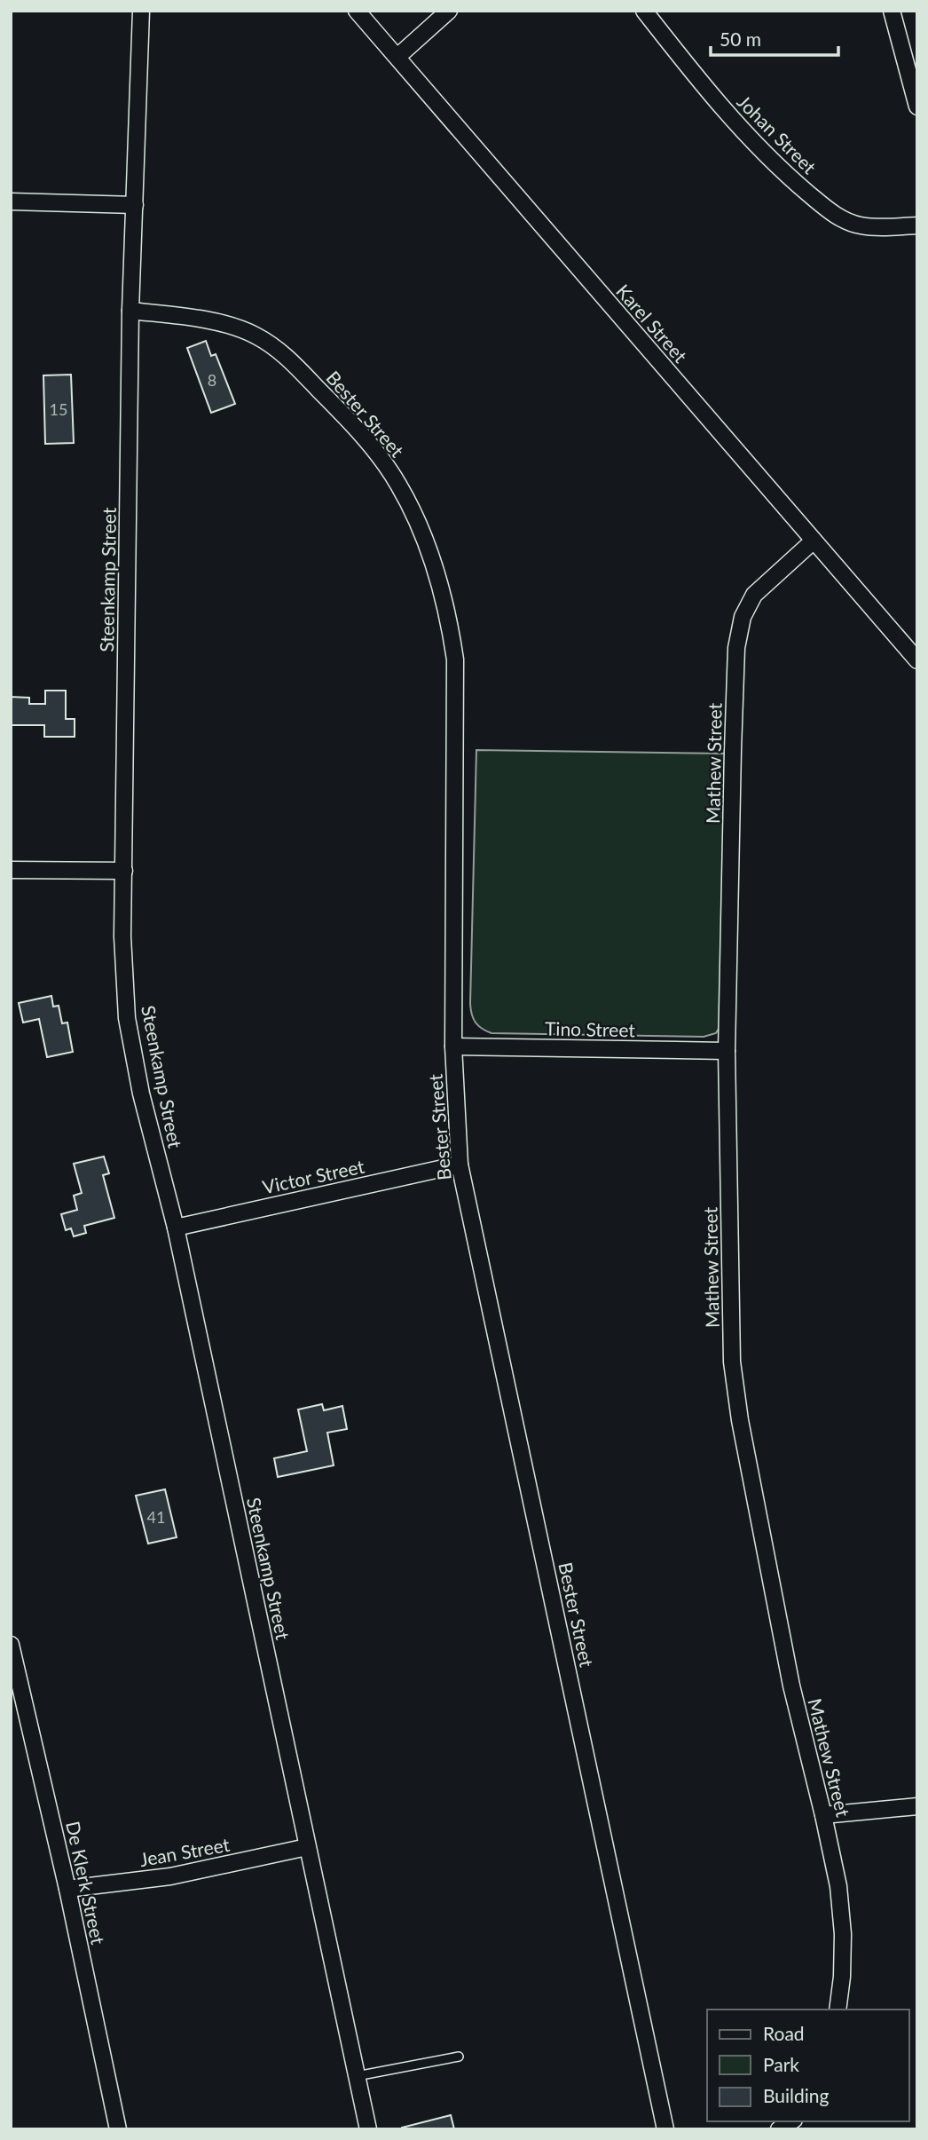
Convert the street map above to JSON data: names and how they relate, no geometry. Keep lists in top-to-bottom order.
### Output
{
  "streets": {
    "street": [
      "Johan Street",
      "Karel Street",
      "Bester Street",
      "Steenkamp Street",
      "Mathew Street",
      "Tino Street",
      "Victor Street",
      "Jean Street",
      "De Klerk Street"
    ]
  },
  "crossings": [
    ["Karel Street", "Mathew Street"],
    ["Bester Street", "Steenkamp Street"],
    ["Bester Street", "Tino Street"],
    ["Bester Street", "Victor Street"],
    ["Steenkamp Street", "Victor Street"],
    ["Steenkamp Street", "Jean Street"],
    ["Mathew Street", "Tino Street"],
    ["Jean Street", "De Klerk Street"]
  ],
  "house_numbers": ["8", "15", "41"],
  "legend": ["Road", "Park", "Building"],
  "scale_bar": "50 m"
}
